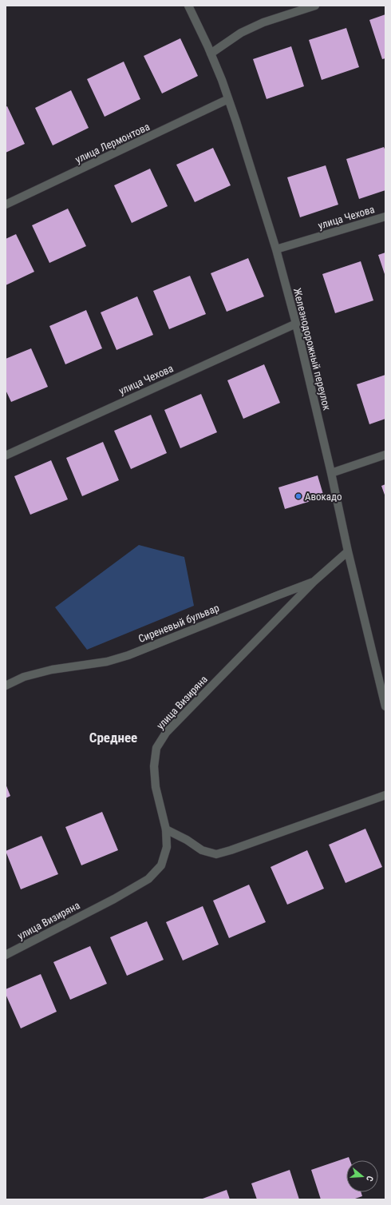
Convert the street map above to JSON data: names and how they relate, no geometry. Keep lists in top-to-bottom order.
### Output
{
  "streets": {
    "street": [
      "улица Лермонтова",
      "улица Чехова",
      "Железнодорожный переулок",
      "Сиреневый бульвар",
      "улица Визиряна"
    ]
  },
  "crossings": [
    ["улица Лермонтова", "Железнодорожный переулок"],
    ["улица Чехова", "Железнодорожный переулок"],
    ["Железнодорожный переулок", "Сиреневый бульвар"],
    ["Сиреневый бульвар", "улица Визиряна"]
  ],
  "districts": ["Среднее"],
  "places": ["Авокадо"],
  "north": "right"
}
